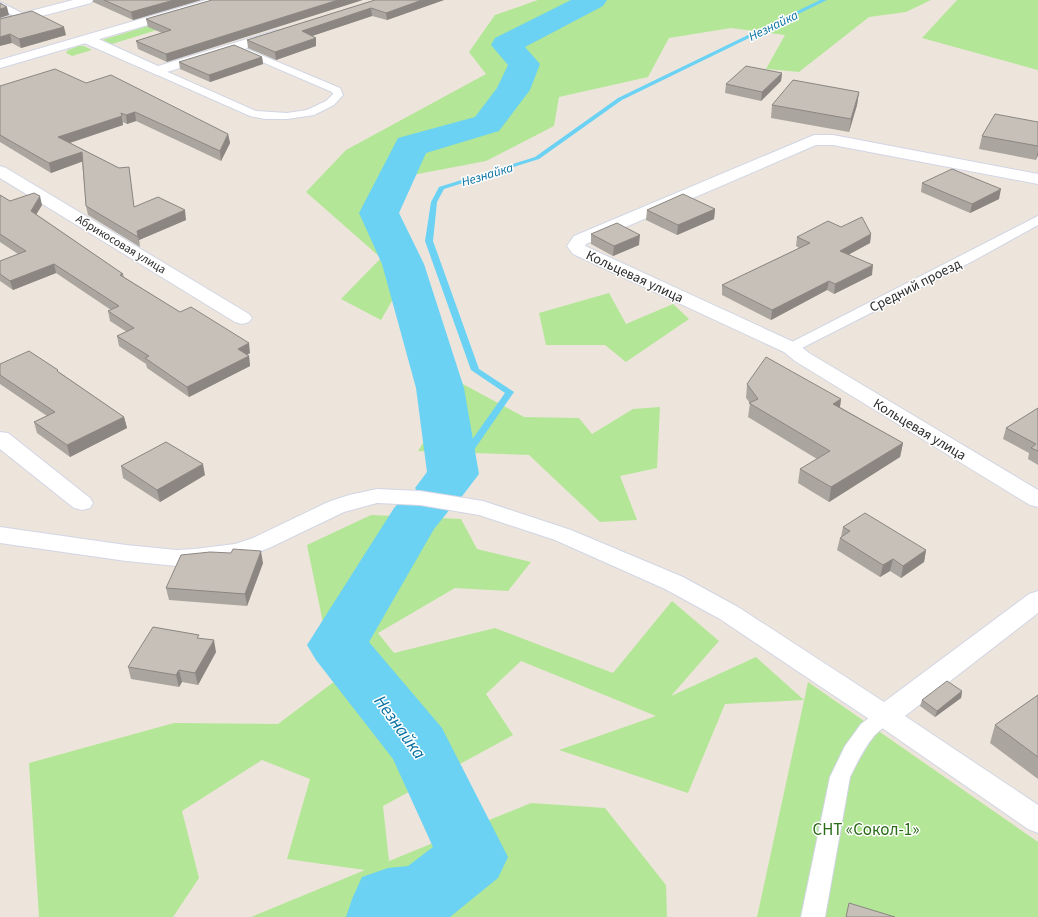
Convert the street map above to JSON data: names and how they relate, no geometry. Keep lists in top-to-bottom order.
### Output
{
  "streets": {
    "street": ["Абрикосовая улица", "Кольцевая улица"],
    "lane": ["Средний проезд"]
  },
  "crossings": [
    ["Кольцевая улица", "Средний проезд"]
  ],
  "water": ["Незнайка"],
  "parks": ["СНТ «Сокол-1»"]
}
